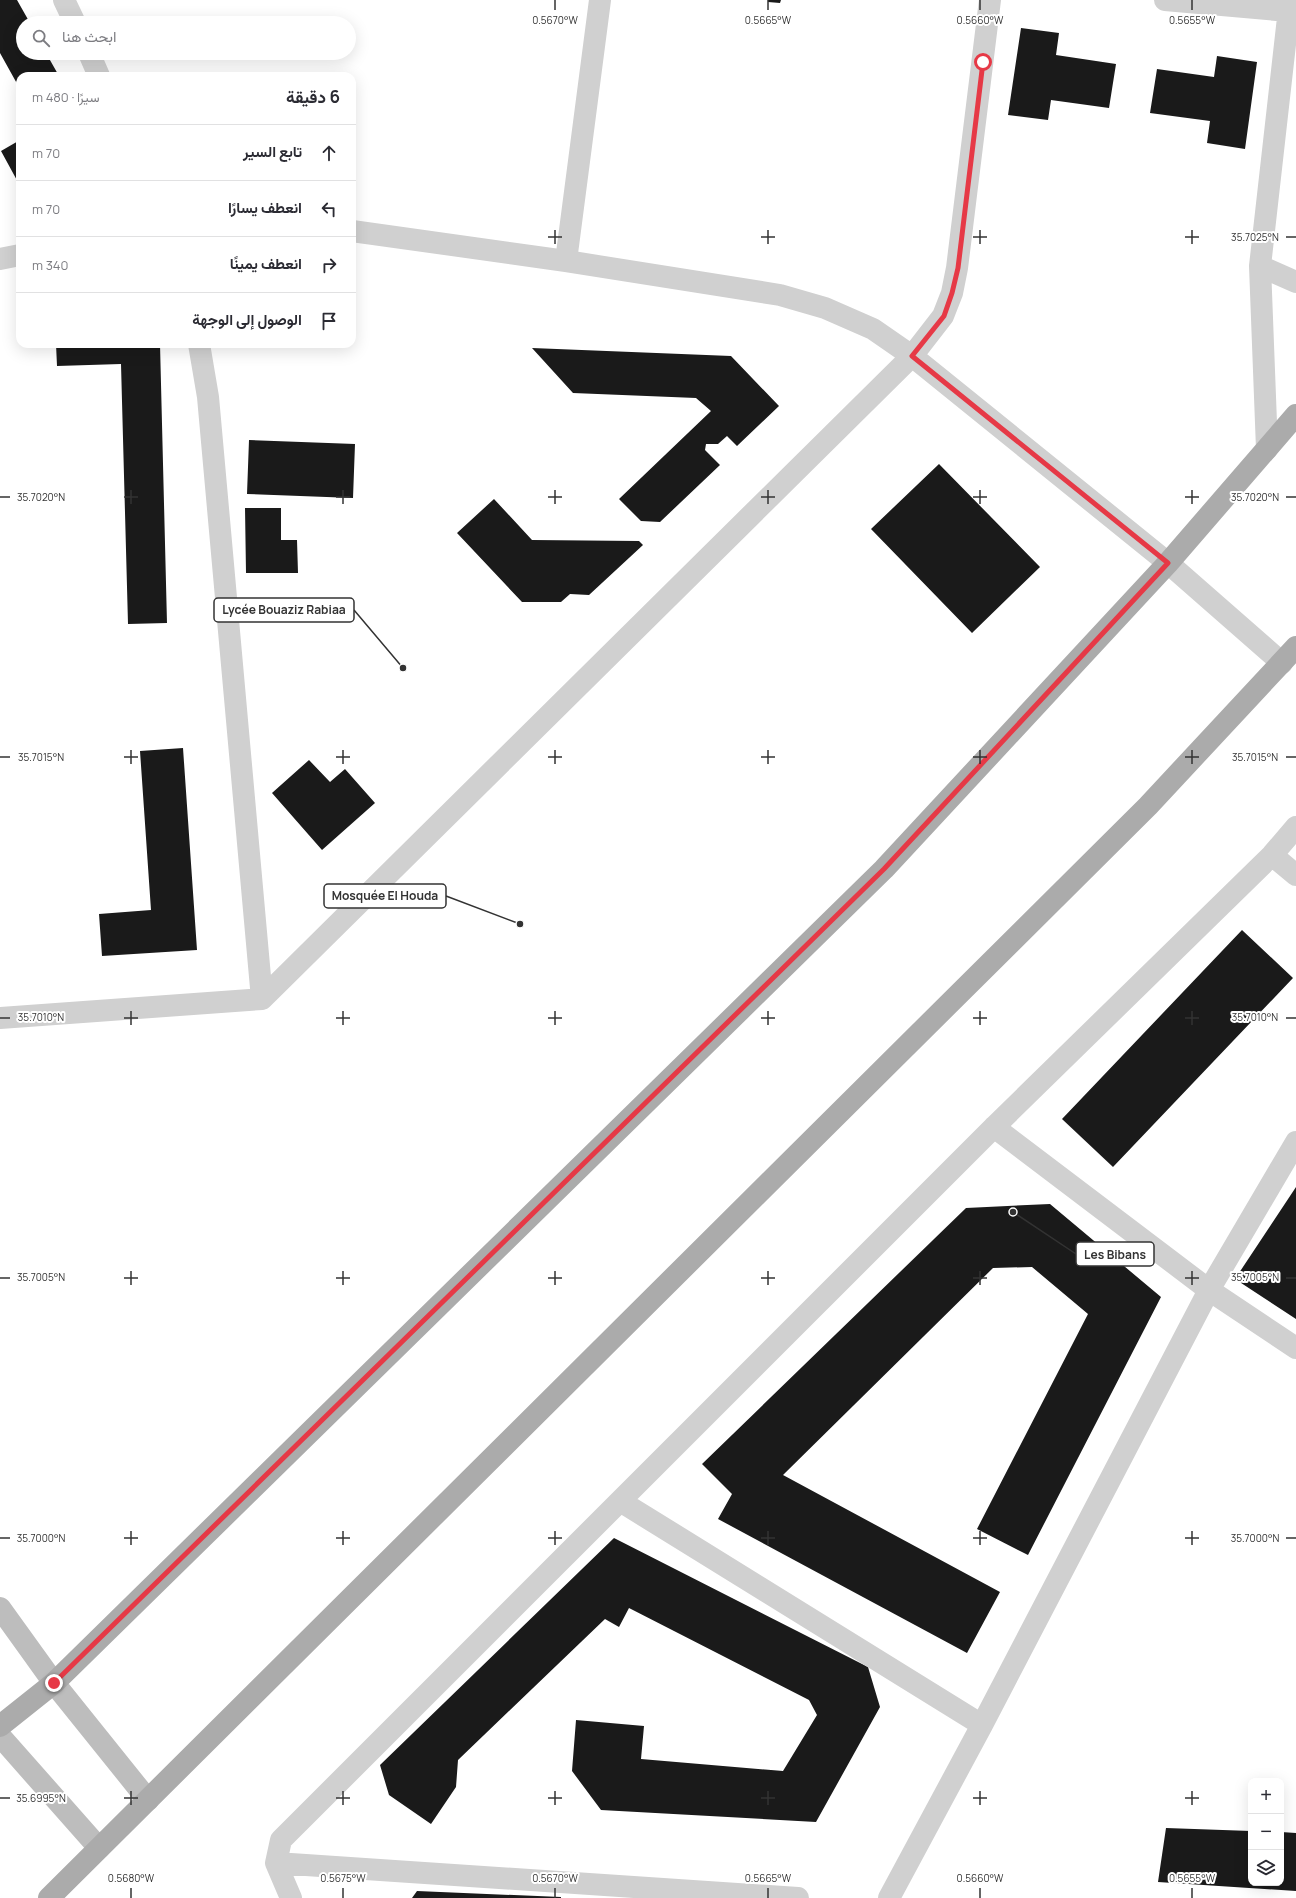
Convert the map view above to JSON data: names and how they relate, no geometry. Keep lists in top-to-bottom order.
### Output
{
  "places": ["Lycée Bouaziz Rabiaa", "Mosquée El Houda", "Les Bibans"],
  "page": {
    "search": "ابحث هنا",
    "heading": ["6 دقيقة", "سيرًا · 480 m"],
    "list": [
      ["تابع السير", "70 m"],
      ["انعطف يسارًا", "70 m"],
      ["انعطف يمينًا", "340 m"],
      "الوصول إلى الوجهة"
    ],
    "map_buttons": ["+", "−"]
  },
  "coordinates": [
    "0.5670°W",
    "0.5665°W",
    "0.5660°W",
    "0.5655°W",
    "35.7025°N",
    "35.7020°N",
    "35.7015°N",
    "35.7010°N",
    "35.7005°N",
    "35.7000°N",
    "35.6995°N",
    "0.5680°W",
    "0.5675°W"
  ]
}
